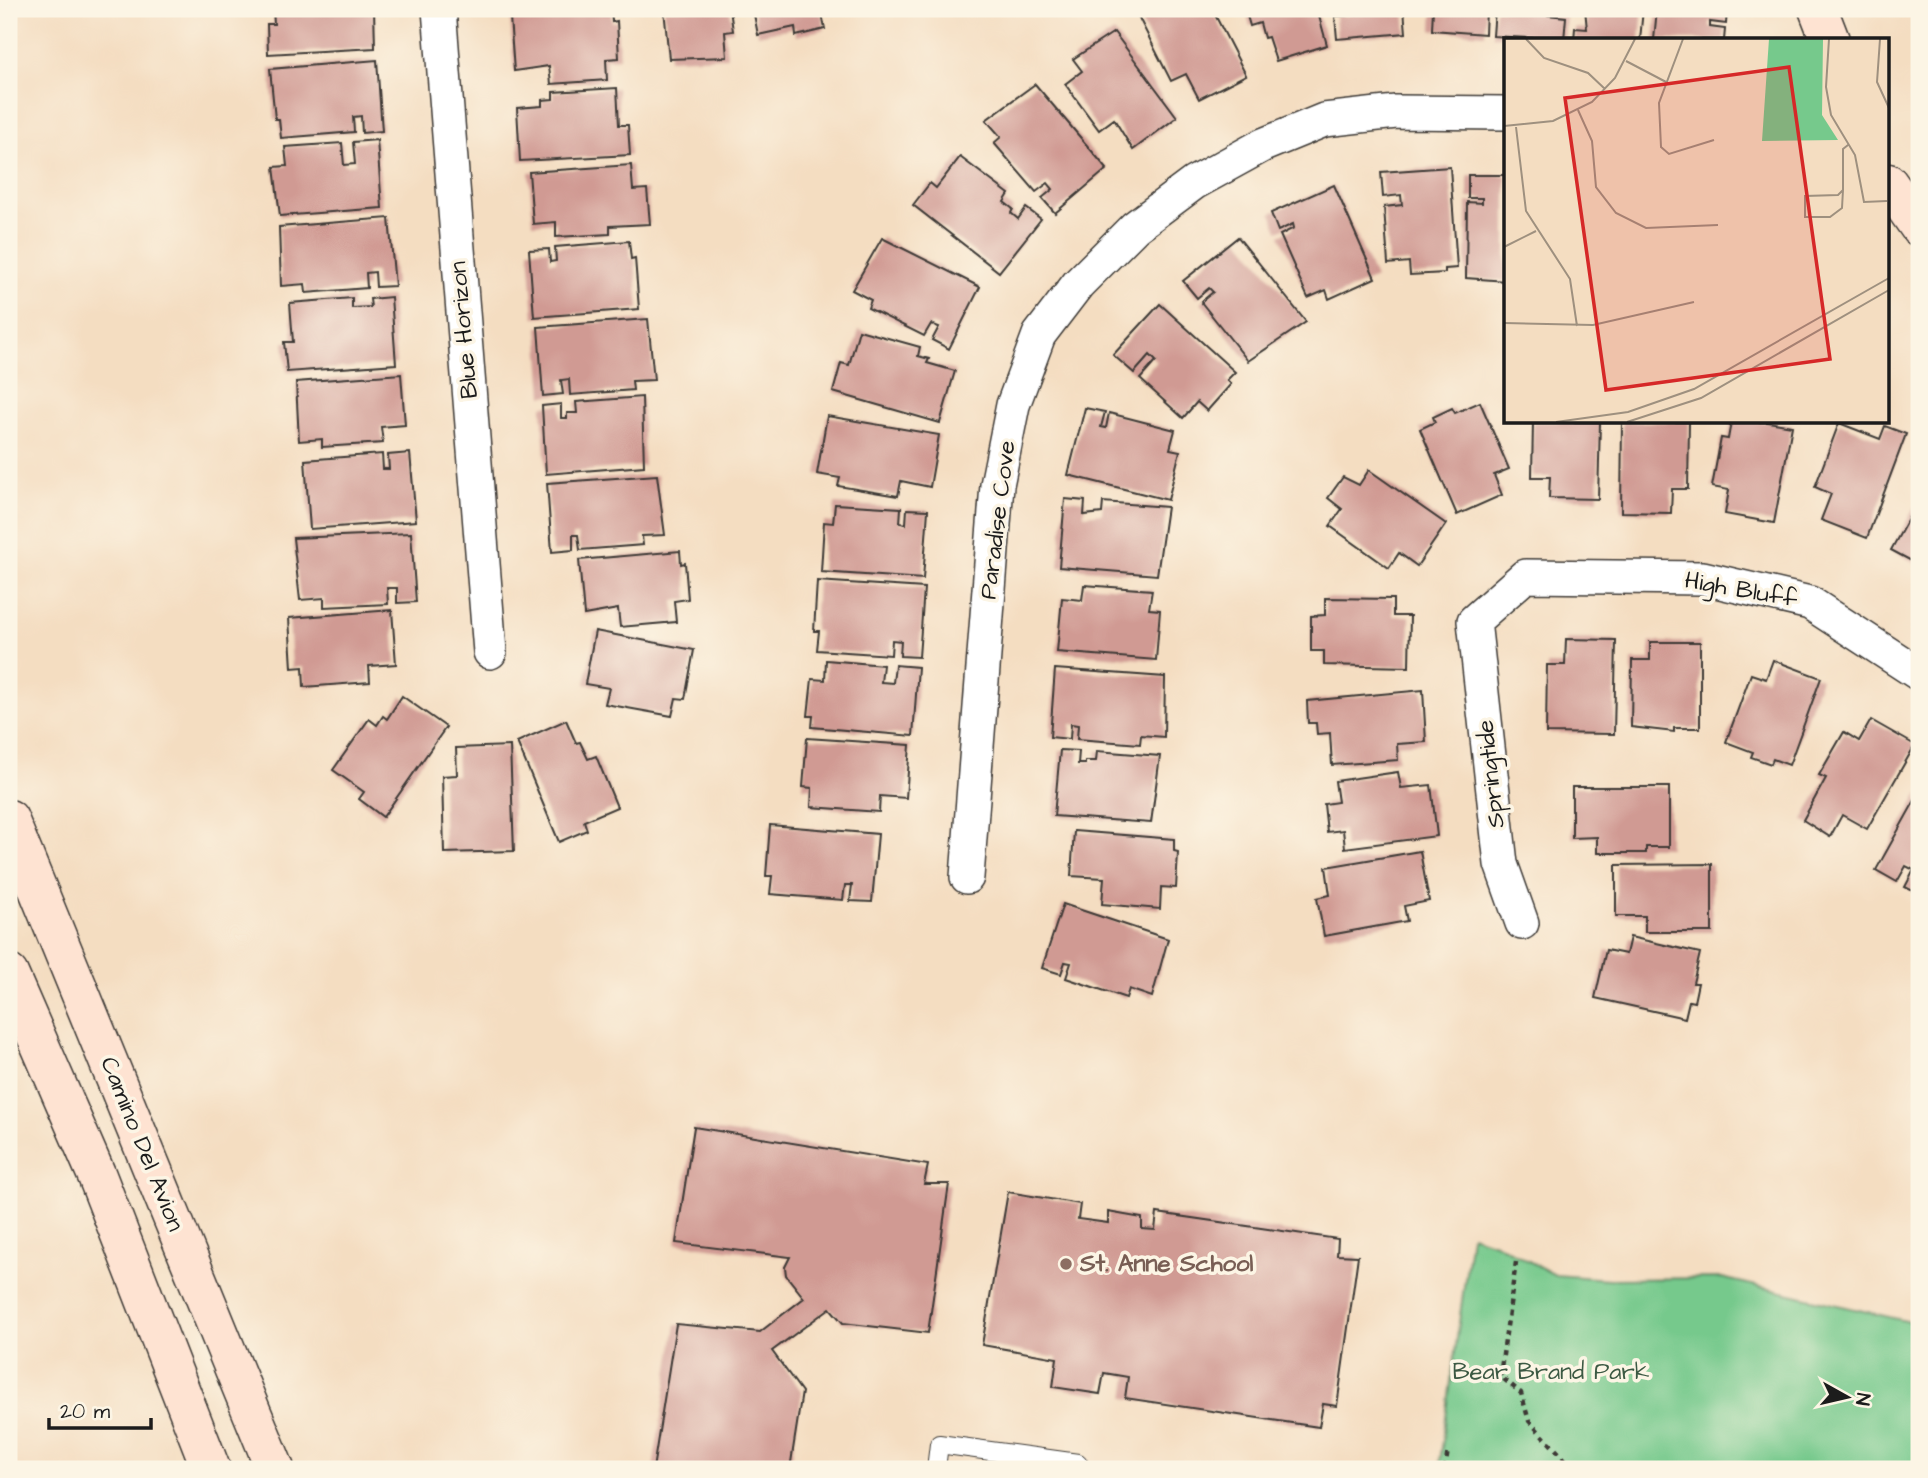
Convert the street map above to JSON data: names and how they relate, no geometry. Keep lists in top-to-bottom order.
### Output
{
  "streets": {
    "main road": ["Camino Del Avion"],
    "street": [
      "Blue Horizon",
      "Paradise Cove",
      "High Bluff",
      "Springtide"
    ]
  },
  "crossings": [
    ["High Bluff", "Springtide"]
  ],
  "parks": ["Bear Brand Park"],
  "places": ["St. Anne School"],
  "scale_bar": "20 m",
  "north": "right"
}
